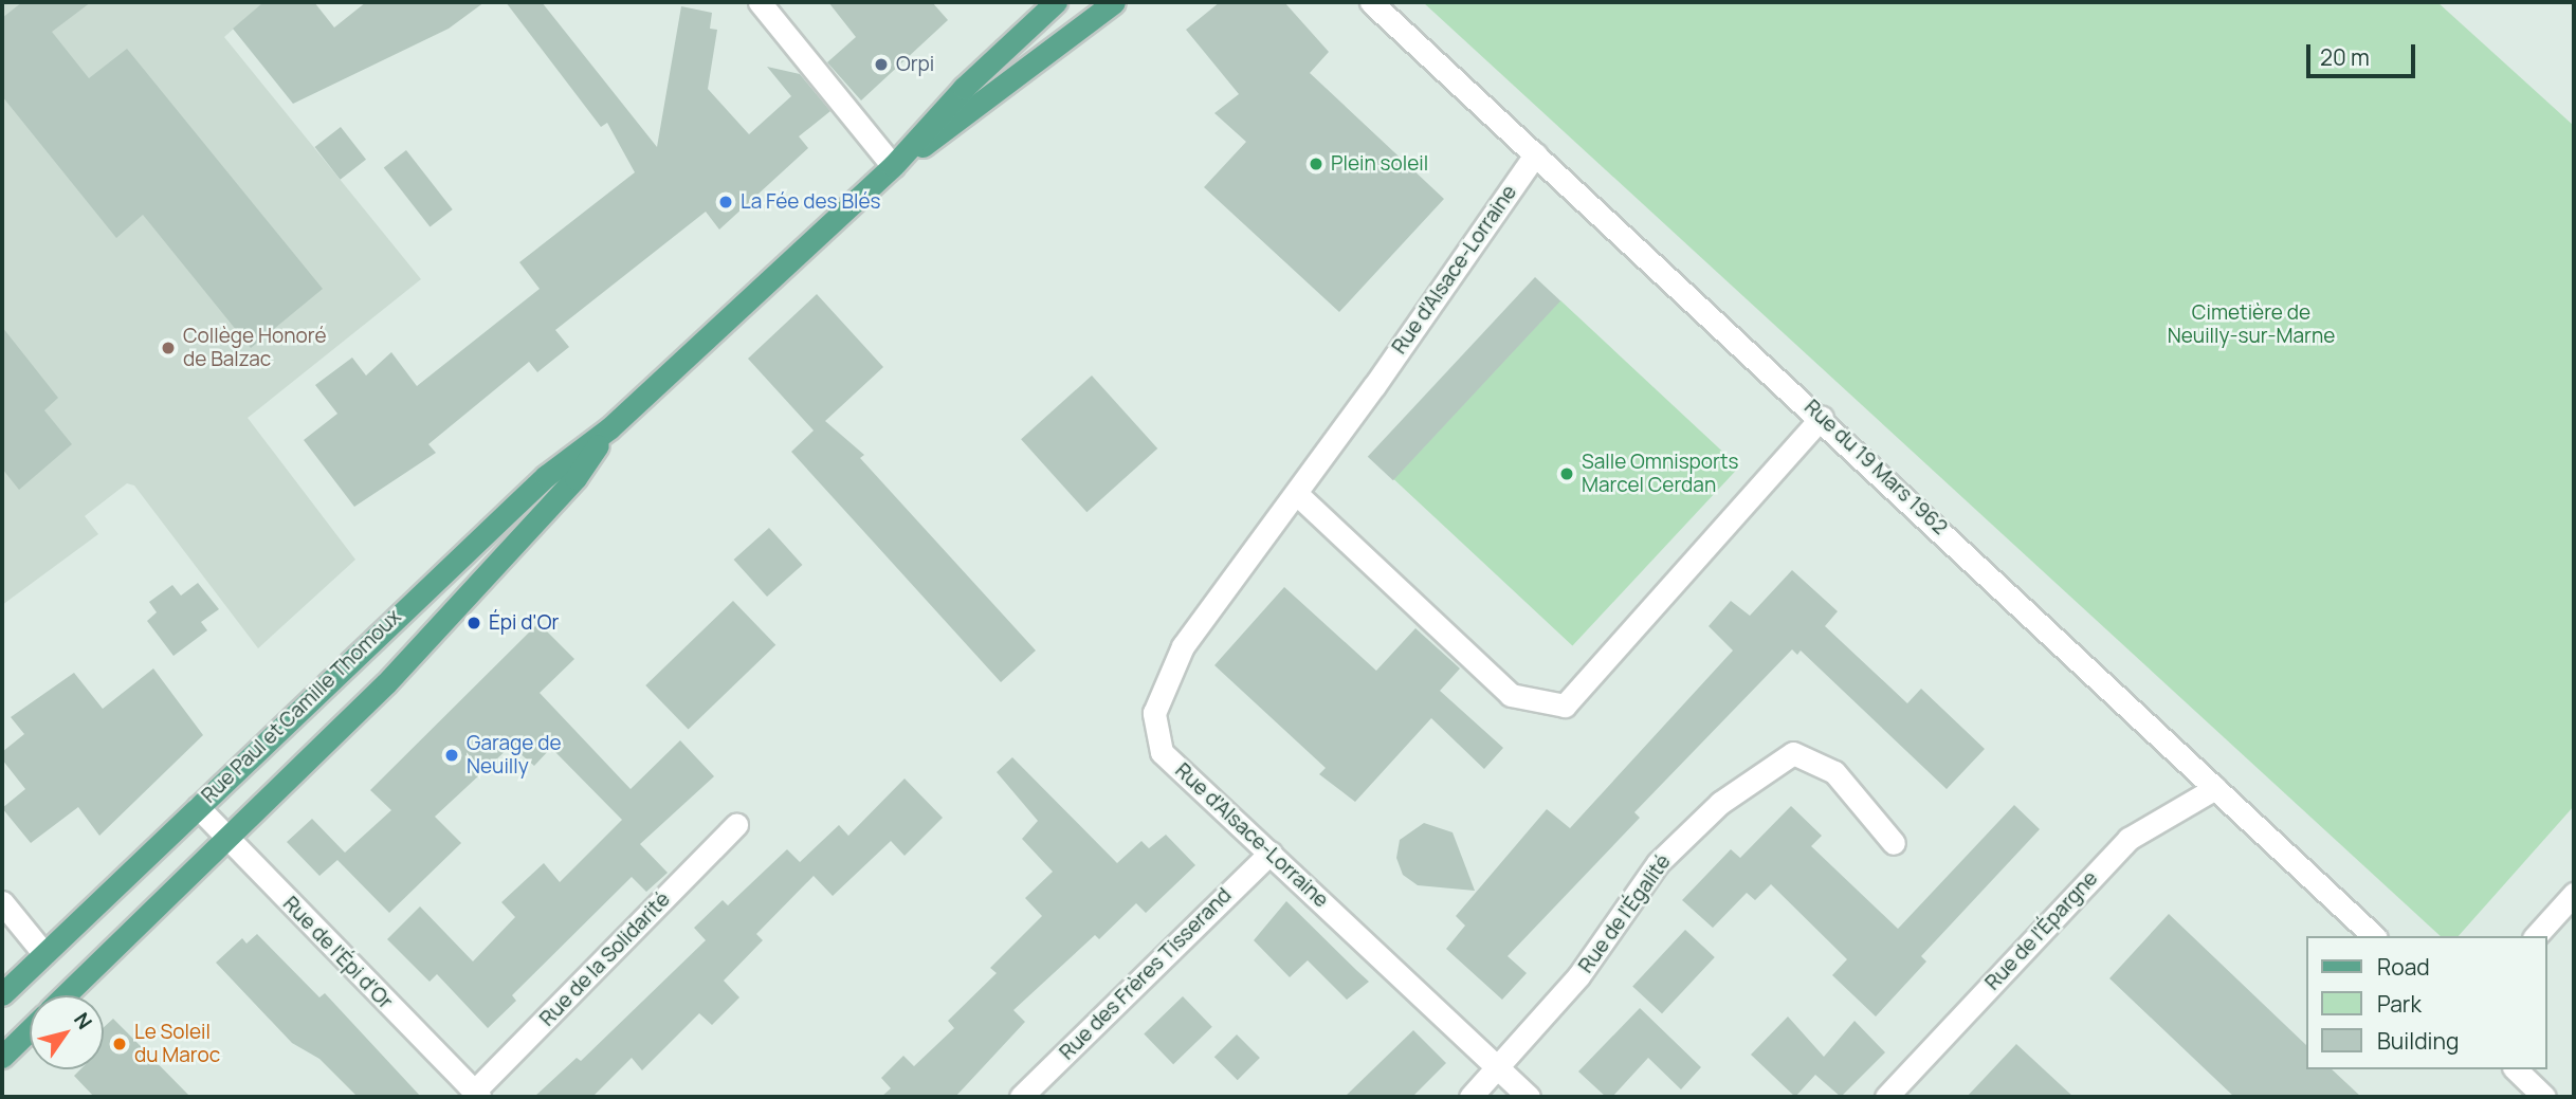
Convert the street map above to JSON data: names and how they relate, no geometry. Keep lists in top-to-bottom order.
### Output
{
  "streets": {
    "main road": ["Rue Paul et Camille Thomoux"],
    "street": [
      "Rue d'Alsace-Lorraine",
      "Rue du 19 Mars 1962",
      "Rue de l'Égalité",
      "Rue de l'Épargne",
      "Rue de l'Épi d'Or",
      "Rue de la Solidarité",
      "Rue des Frères Tisserand"
    ]
  },
  "crossings": [
    ["Rue d'Alsace-Lorraine", "Rue du 19 Mars 1962"],
    ["Rue d'Alsace-Lorraine", "Rue de l'Égalité"],
    ["Rue d'Alsace-Lorraine", "Rue des Frères Tisserand"],
    ["Rue du 19 Mars 1962", "Rue de l'Épargne"],
    ["Rue Paul et Camille Thomoux", "Rue de l'Épi d'Or"],
    ["Rue de l'Épi d'Or", "Rue de la Solidarité"]
  ],
  "parks": ["Cimetière de Neuilly-sur-Marne"],
  "places": [
    "Orpi",
    "Plein soleil",
    "La Fée des Blés",
    "Collège Honoré de Balzac",
    "Salle Omnisports Marcel Cerdan",
    "Épi d'Or",
    "Garage de Neuilly",
    "Le Soleil du Maroc"
  ],
  "legend": ["Road", "Park", "Building"],
  "scale_bar": "20 m",
  "north": "top right"
}
